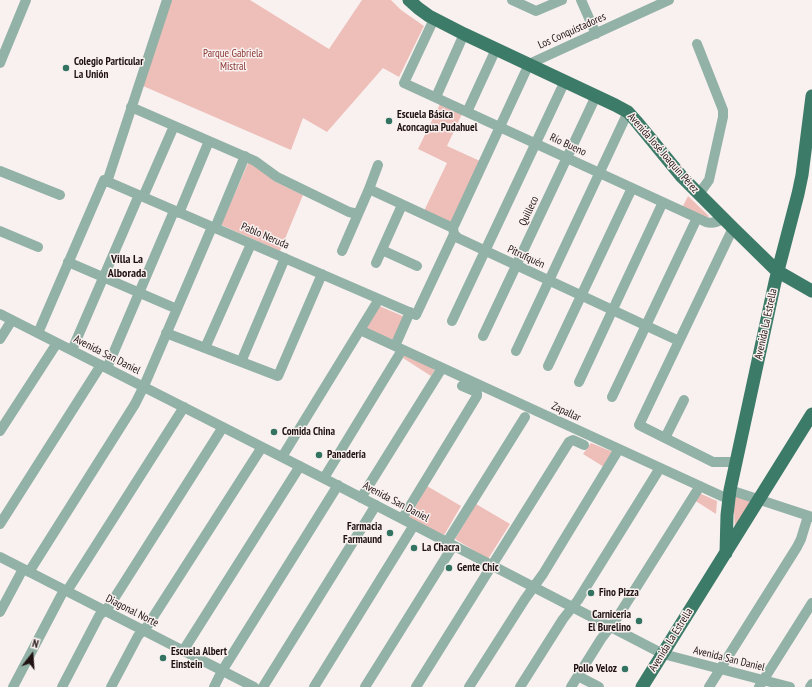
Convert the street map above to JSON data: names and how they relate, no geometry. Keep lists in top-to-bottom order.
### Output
{
  "streets": {
    "main road": ["Avenida José Joaquín Pérez", "Avenida La Estrella"],
    "street": [
      "Los Conquistadores",
      "Río Bueno",
      "Quilleco",
      "Pablo Neruda",
      "Pitrufquén",
      "Avenida San Daniel",
      "Zapallar",
      "Diagonal Norte"
    ]
  },
  "crossings": [
    ["Los Conquistadores", "Avenida José Joaquín Pérez"],
    ["Río Bueno", "Avenida José Joaquín Pérez"],
    ["Río Bueno", "Quilleco"],
    ["Avenida José Joaquín Pérez", "Quilleco"],
    ["Avenida José Joaquín Pérez", "Avenida La Estrella"],
    ["Quilleco", "Pitrufquén"],
    ["Avenida La Estrella", "Avenida San Daniel"],
    ["Avenida La Estrella", "Zapallar"]
  ],
  "districts": ["Villa La Alborada"],
  "parks": ["Parque Gabriela Mistral"],
  "places": [
    "Colegio Particular La Unión",
    "Escuela Básica Aconcagua Pudahuel",
    "Comida China",
    "Panadería",
    "Farmacia Farmaund",
    "La Chacra",
    "Gente Chic",
    "Fino Pizza",
    "Carniceria El Burelino",
    "Escuela Albert Einstein",
    "Pollo Veloz"
  ],
  "north": "top"
}
